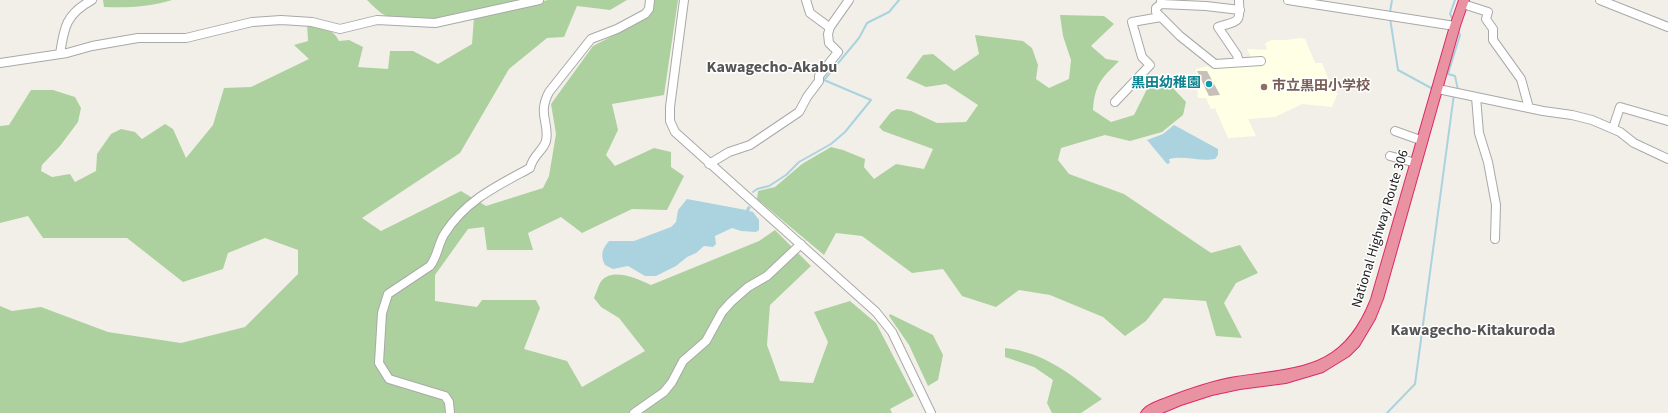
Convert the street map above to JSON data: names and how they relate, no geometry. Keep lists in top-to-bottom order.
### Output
{
  "streets": {
    "highway": ["National Highway Route 306"]
  },
  "districts": ["Kawagecho-Akabu", "Kawagecho-Kitakuroda"],
  "places": ["黒田幼稚園", "市立黒田小学校"]
}
